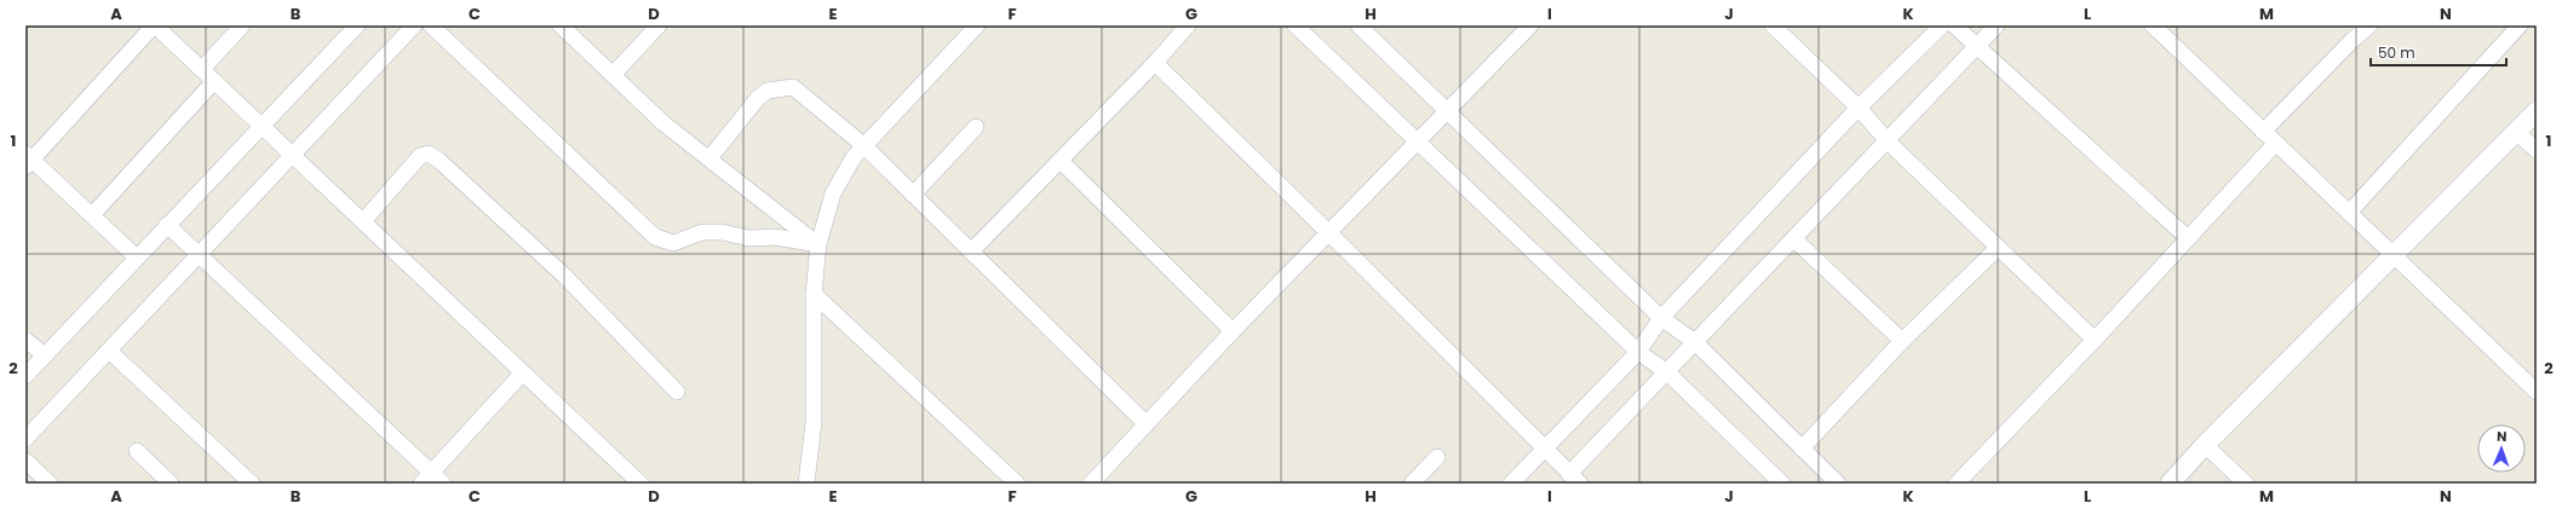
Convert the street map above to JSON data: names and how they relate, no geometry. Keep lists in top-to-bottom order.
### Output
{
  "scale_bar": "50 m",
  "north": "top",
  "grid": {
    "columns": [
      "A",
      "B",
      "C",
      "D",
      "E",
      "F",
      "G",
      "H",
      "I",
      "J",
      "K",
      "L",
      "M",
      "N"
    ],
    "rows": ["1", "2"]
  }
}
